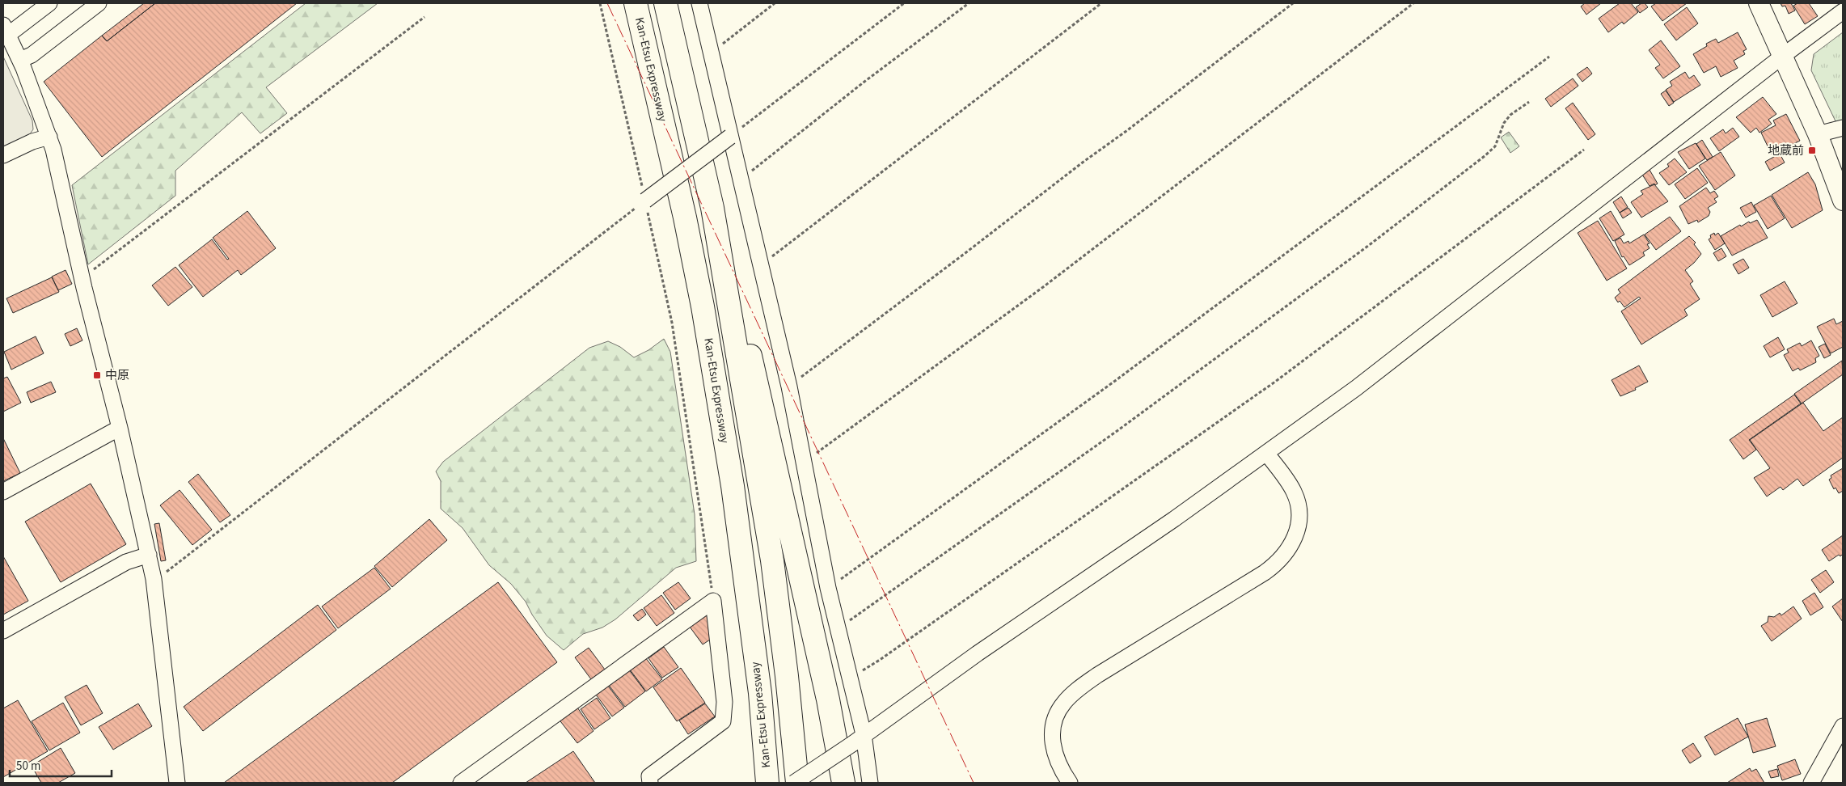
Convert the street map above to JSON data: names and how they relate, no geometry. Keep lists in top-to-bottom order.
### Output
{
  "streets": {
    "highway": ["Kan-Etsu Expressway"]
  },
  "places": {
    "transit": ["地蔵前", "中原"]
  },
  "scale_bar": "50 m"
}
